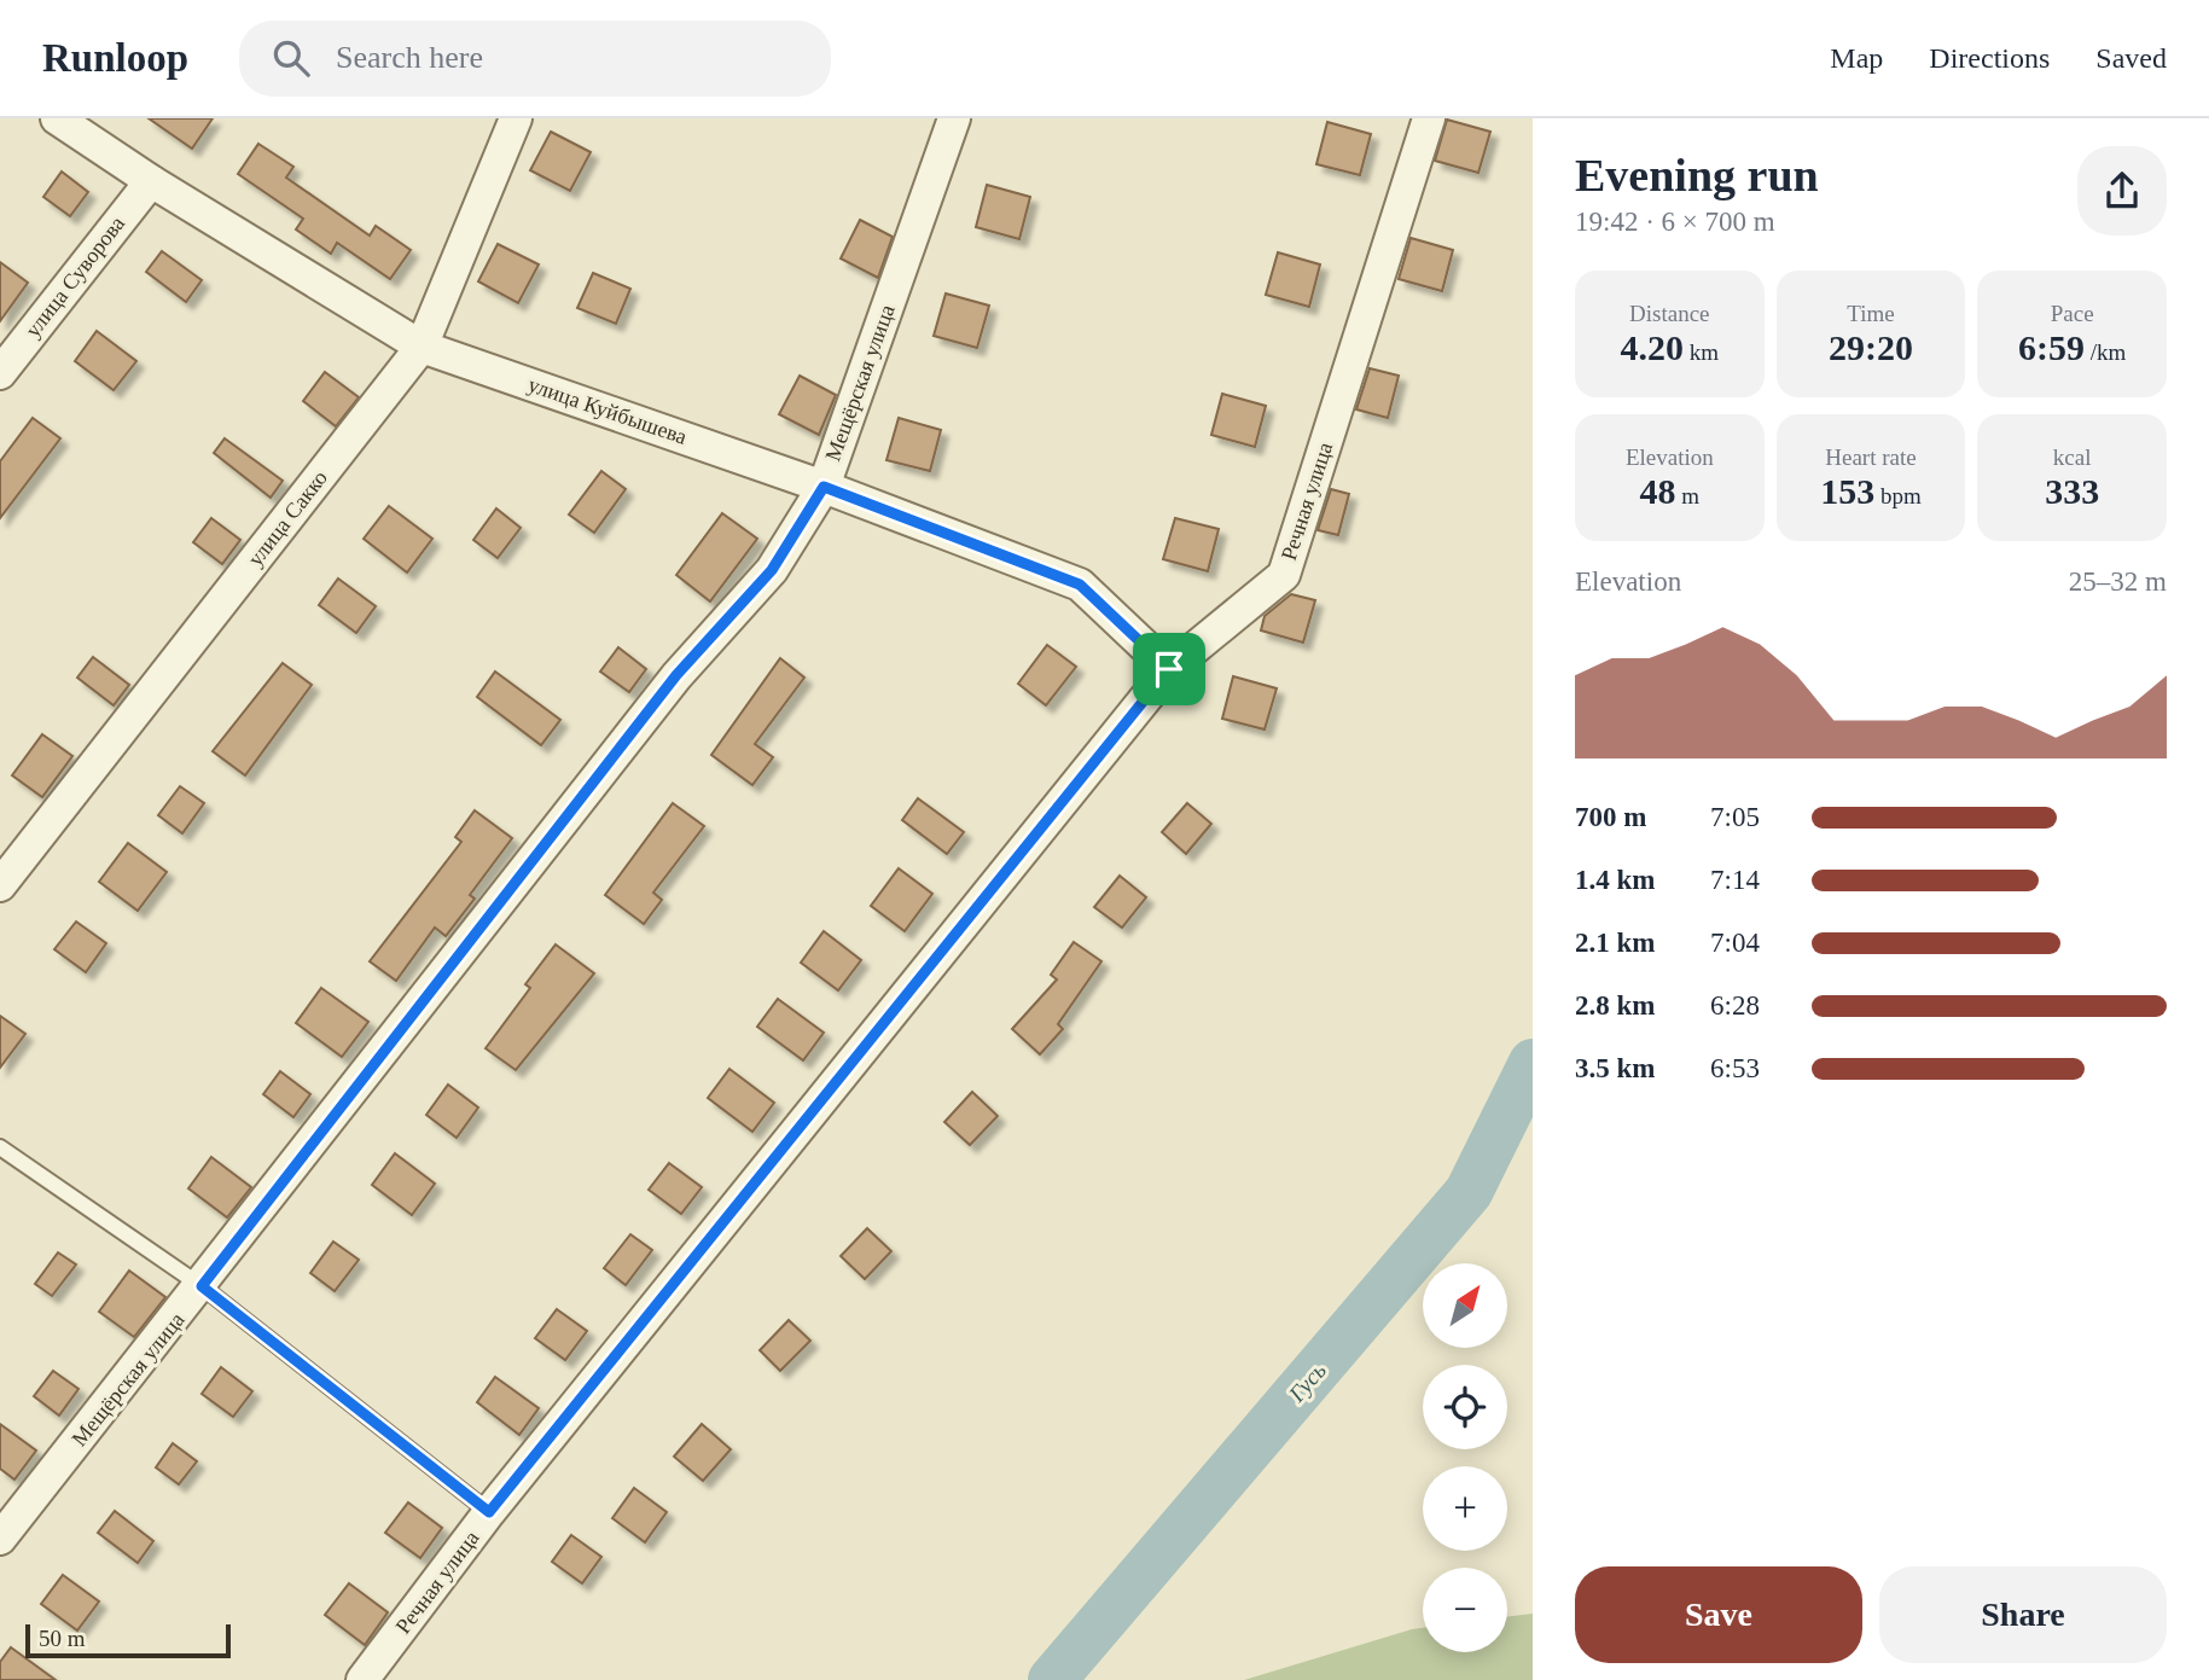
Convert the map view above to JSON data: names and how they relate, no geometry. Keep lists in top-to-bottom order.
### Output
{
  "streets": {
    "street": [
      "улица Суворова",
      "Мещёрская улица",
      "улица Куйбышева",
      "Речная улица",
      "улица Сакко"
    ]
  },
  "crossings": [
    ["улица Суворова", "улица Куйбышева"],
    ["Мещёрская улица", "улица Куйбышева"],
    ["улица Куйбышева", "Речная улица"],
    ["улица Куйбышева", "улица Сакко"]
  ],
  "water": ["Гусь"],
  "scale_bar": "50 m",
  "north": "top right",
  "page": {
    "header": "Runloop",
    "search": "Search here",
    "nav": ["Map", "Directions", "Saved"],
    "heading": ["Evening run", "19:42 · 6 × 700 m"],
    "stats": [
      ["Distance", "4.20 km"],
      ["Time", "29:20"],
      ["Pace", "6:59 /km"],
      ["Elevation", "48 m"],
      ["Heart rate", "153 bpm"],
      ["kcal", "333"]
    ],
    "chart": ["Elevation", "25–32 m"],
    "list": [
      {
        "name": "700 m",
        "note": "7:05"
      },
      {
        "name": "1.4 km",
        "note": "7:14"
      },
      {
        "name": "2.1 km",
        "note": "7:04"
      },
      {
        "name": "2.8 km",
        "note": "6:28"
      },
      {
        "name": "3.5 km",
        "note": "6:53"
      }
    ],
    "map_buttons": ["+", "−"],
    "buttons": ["Save", "Share"],
    "scale": "50 m"
  }
}
